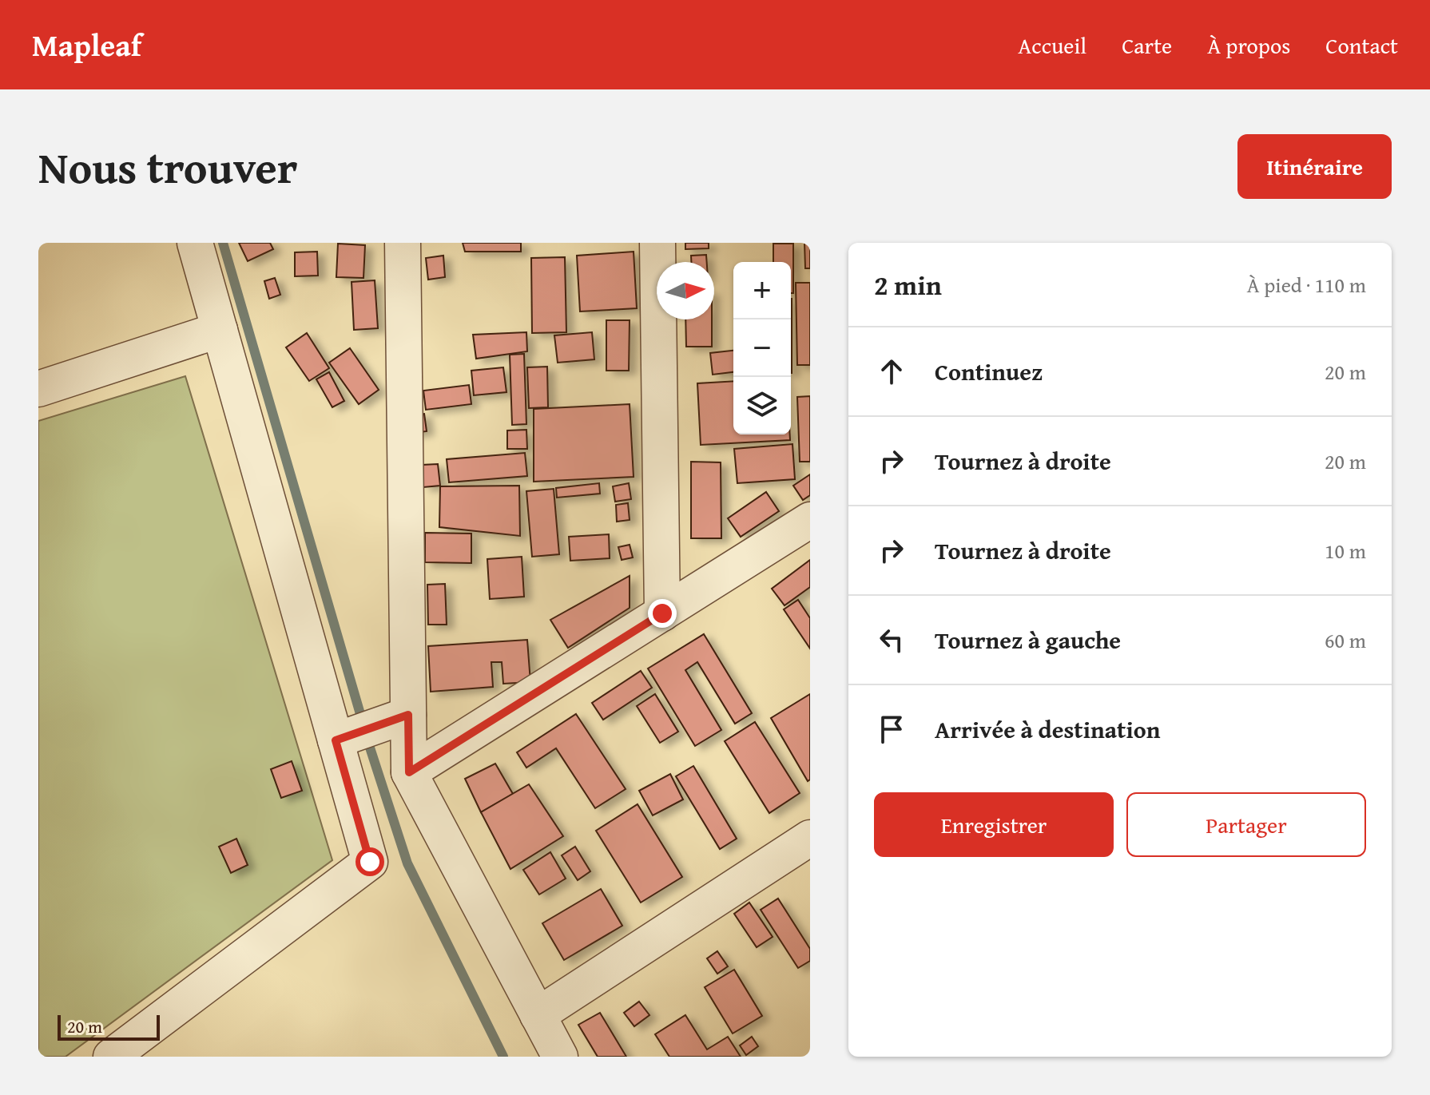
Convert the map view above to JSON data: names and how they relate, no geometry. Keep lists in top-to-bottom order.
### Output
{
  "scale_bar": "20 m",
  "north": "right",
  "page": {
    "header": "Mapleaf",
    "nav": [
      "Accueil",
      "Carte",
      "À propos",
      "Contact"
    ],
    "title": "Nous trouver",
    "buttons": [
      "Itinéraire",
      ["Enregistrer", "Partager"]
    ],
    "heading": ["2 min", "À pied · 110 m"],
    "map_buttons": ["+", "−"],
    "list": [
      ["Continuez", "20 m"],
      ["Tournez à droite", "20 m"],
      ["Tournez à droite", "10 m"],
      ["Tournez à gauche", "60 m"],
      "Arrivée à destination"
    ],
    "scale": "20 m"
  }
}
